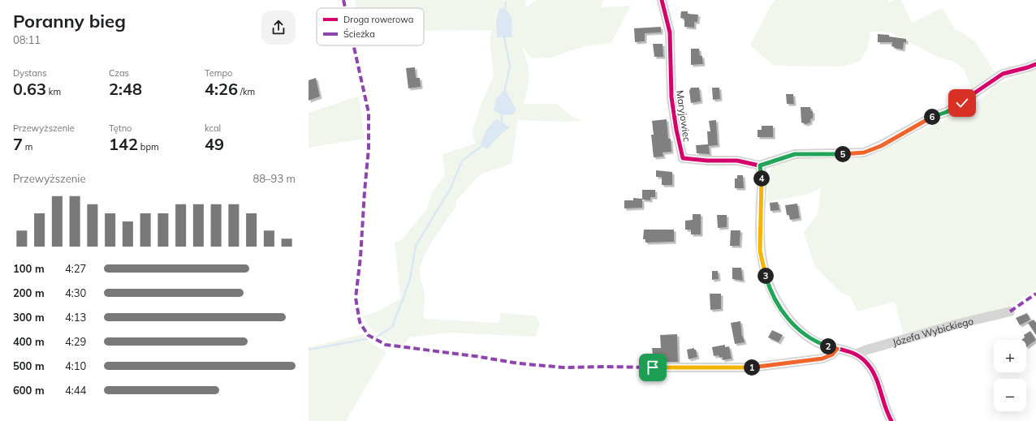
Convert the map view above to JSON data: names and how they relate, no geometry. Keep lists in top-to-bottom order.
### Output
{
  "streets": {
    "street": ["Maryjowiec", "Józefa Wybickiego"]
  },
  "legend": ["Droga rowerowa", "Ścieżka"],
  "page": {
    "heading": ["Poranny bieg", "08:11"],
    "stats": [
      ["Dystans", "0.63 km"],
      ["Czas", "2:48"],
      ["Tempo", "4:26 /km"],
      ["Przewyższenie", "7 m"],
      ["Tętno", "142 bpm"],
      ["kcal", "49"]
    ],
    "pins": [
      "6",
      "5",
      "4",
      "3",
      "2",
      "1"
    ],
    "chart": ["Przewyższenie", "88–93 m"],
    "list": [
      {
        "name": "100 m",
        "note": "4:27"
      },
      {
        "name": "200 m",
        "note": "4:30"
      },
      {
        "name": "300 m",
        "note": "4:13"
      },
      {
        "name": "400 m",
        "note": "4:29"
      },
      {
        "name": "500 m",
        "note": "4:10"
      },
      {
        "name": "600 m",
        "note": "4:44"
      }
    ],
    "map_buttons": ["+", "−"]
  }
}
